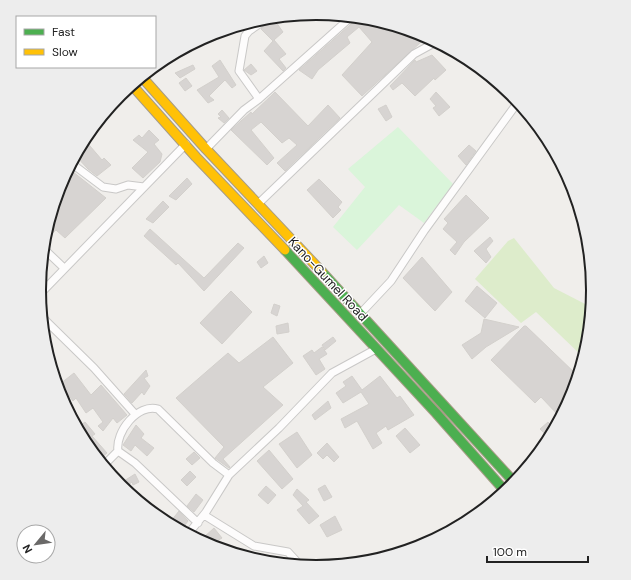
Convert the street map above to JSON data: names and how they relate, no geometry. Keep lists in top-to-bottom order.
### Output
{
  "streets": {
    "main road": ["Kano-Gumel Road"]
  },
  "legend": ["Fast", "Slow"],
  "scale_bar": "100 m",
  "north": "bottom left"
}
